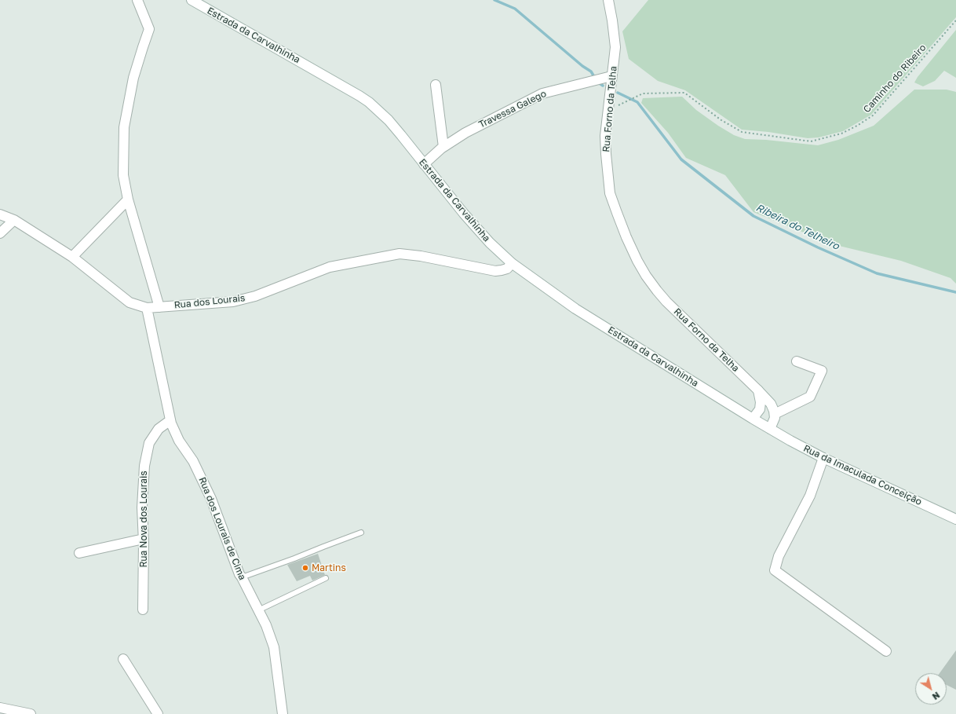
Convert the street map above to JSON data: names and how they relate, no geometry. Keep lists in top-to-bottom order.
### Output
{
  "streets": {
    "street": [
      "Estrada da Carvalhinha",
      "Travessa Galego",
      "Rua Forno da Telha",
      "Rua dos Lourais",
      "Rua da Imaculada Conceição",
      "Rua Nova dos Lourais",
      "Rua dos Lourais de Cima"
    ],
    "path": ["Caminho do Ribeiro"]
  },
  "crossings": [
    ["Estrada da Carvalhinha", "Travessa Galego"],
    ["Estrada da Carvalhinha", "Rua dos Lourais"],
    ["Estrada da Carvalhinha", "Rua da Imaculada Conceição"],
    ["Caminho do Ribeiro", "Rua Forno da Telha"],
    ["Travessa Galego", "Rua Forno da Telha"],
    ["Rua dos Lourais", "Rua dos Lourais de Cima"],
    ["Rua Nova dos Lourais", "Rua dos Lourais de Cima"]
  ],
  "water": ["Ribeira do Telheiro"],
  "places": ["Martins"],
  "north": "bottom right"
}
